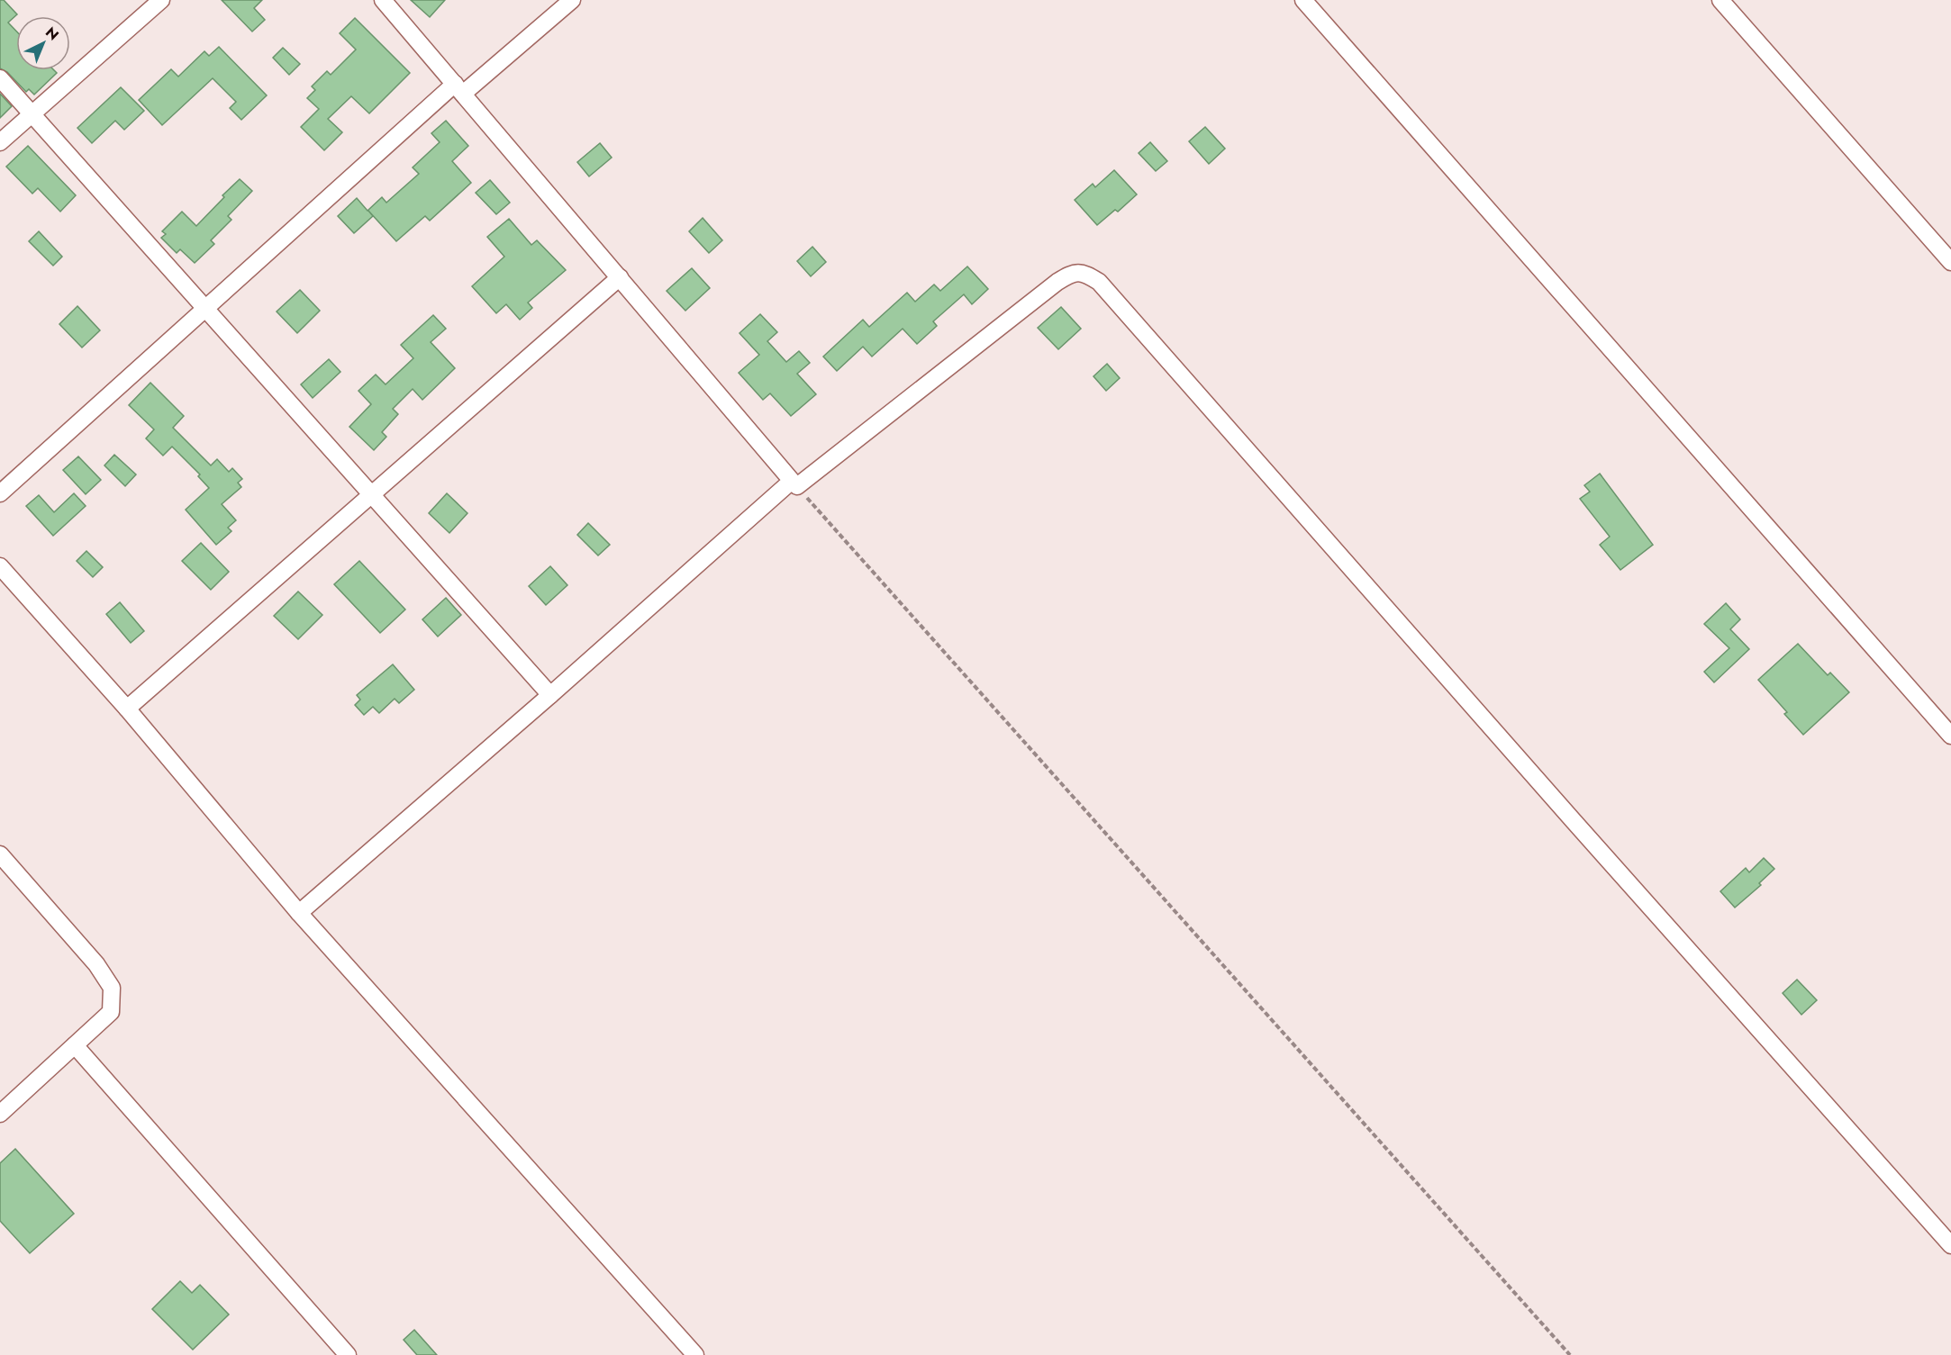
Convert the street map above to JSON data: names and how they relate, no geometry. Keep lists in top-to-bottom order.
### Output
{
  "north": "top right"
}
